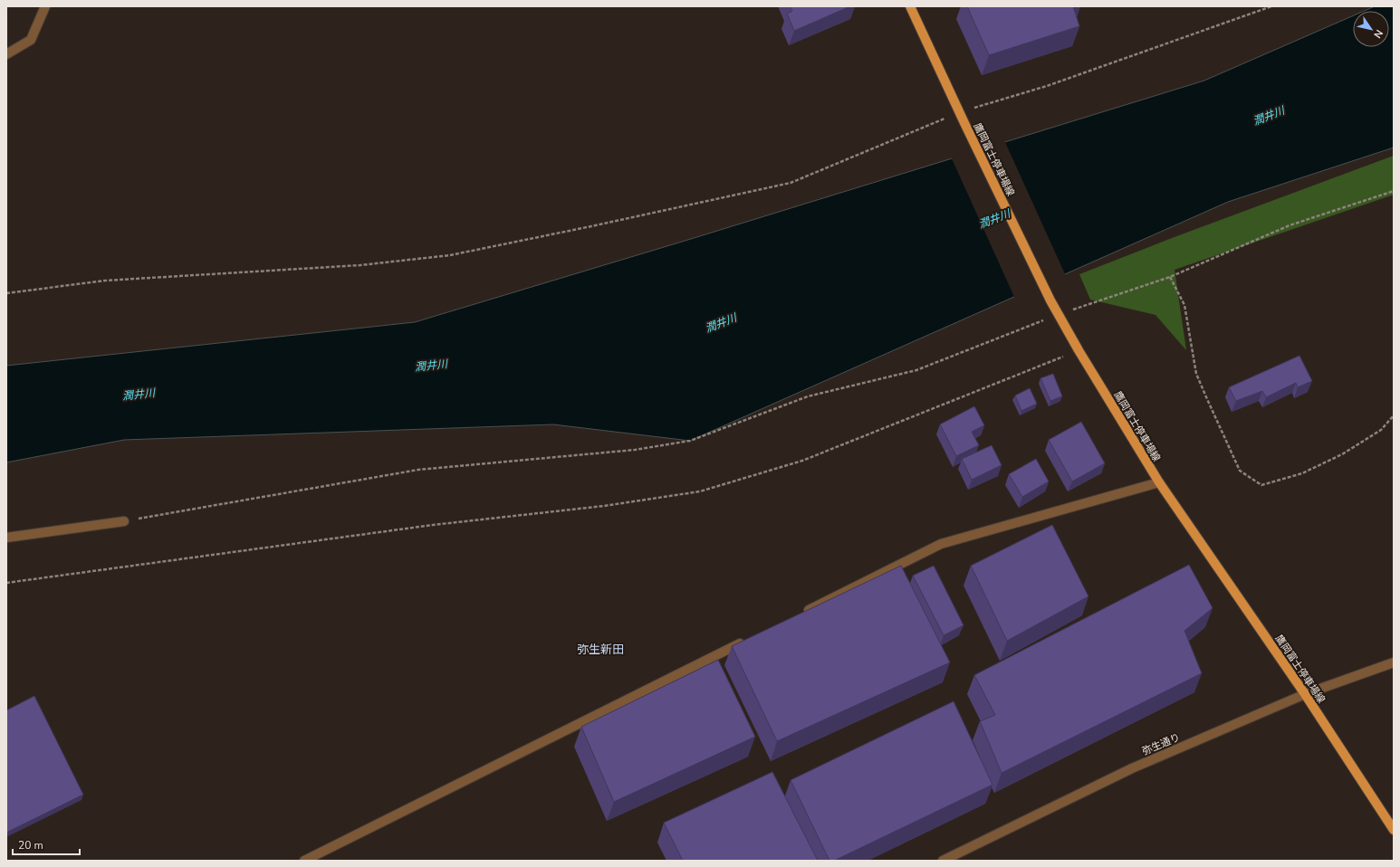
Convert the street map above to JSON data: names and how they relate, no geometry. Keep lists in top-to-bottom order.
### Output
{
  "streets": {
    "main road": ["鷹岡富士停車場線"],
    "street": ["弥生通り"]
  },
  "crossings": [
    ["鷹岡富士停車場線", "弥生通り"]
  ],
  "districts": ["弥生新田"],
  "water": ["潤井川"],
  "scale_bar": "20 m",
  "north": "bottom right"
}
